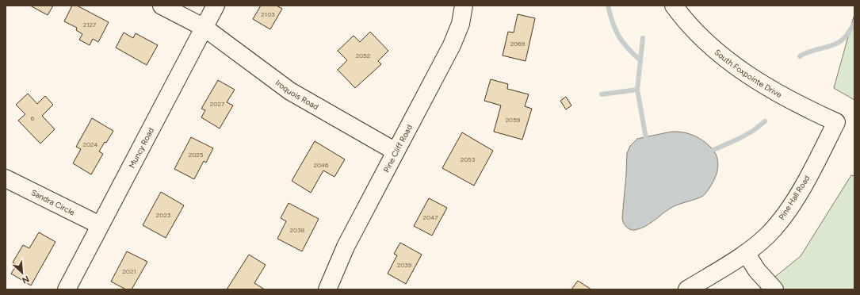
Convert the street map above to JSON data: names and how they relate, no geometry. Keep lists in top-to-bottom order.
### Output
{
  "streets": {
    "street": [
      "South Foxpointe Drive",
      "Iroquois Road",
      "Muncy Road",
      "Pine Cliff Road",
      "Pine Hall Road",
      "Sandra Circle"
    ]
  },
  "crossings": [
    ["South Foxpointe Drive", "Pine Hall Road"],
    ["Iroquois Road", "Muncy Road"],
    ["Iroquois Road", "Pine Cliff Road"],
    ["Muncy Road", "Sandra Circle"]
  ],
  "house_numbers": [
    "2103",
    "2127",
    "2069",
    "2052",
    "2027",
    "6",
    "2059",
    "2024",
    "2025",
    "2053",
    "2046",
    "2023",
    "2047",
    "2038",
    "2039",
    "2021"
  ],
  "north": "bottom right"
}
